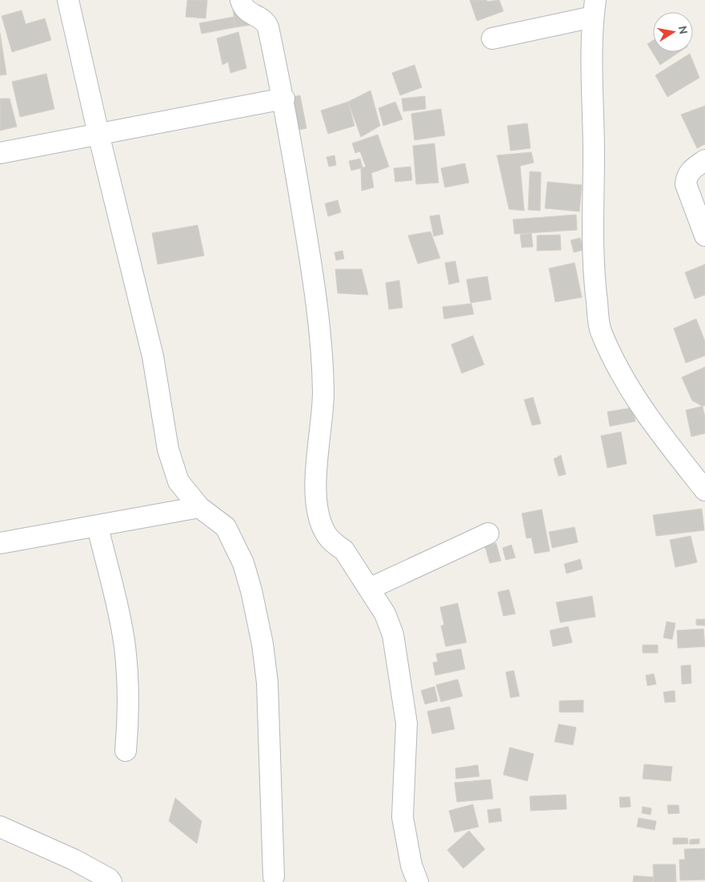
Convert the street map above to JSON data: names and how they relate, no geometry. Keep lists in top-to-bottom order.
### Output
{
  "north": "right"
}
